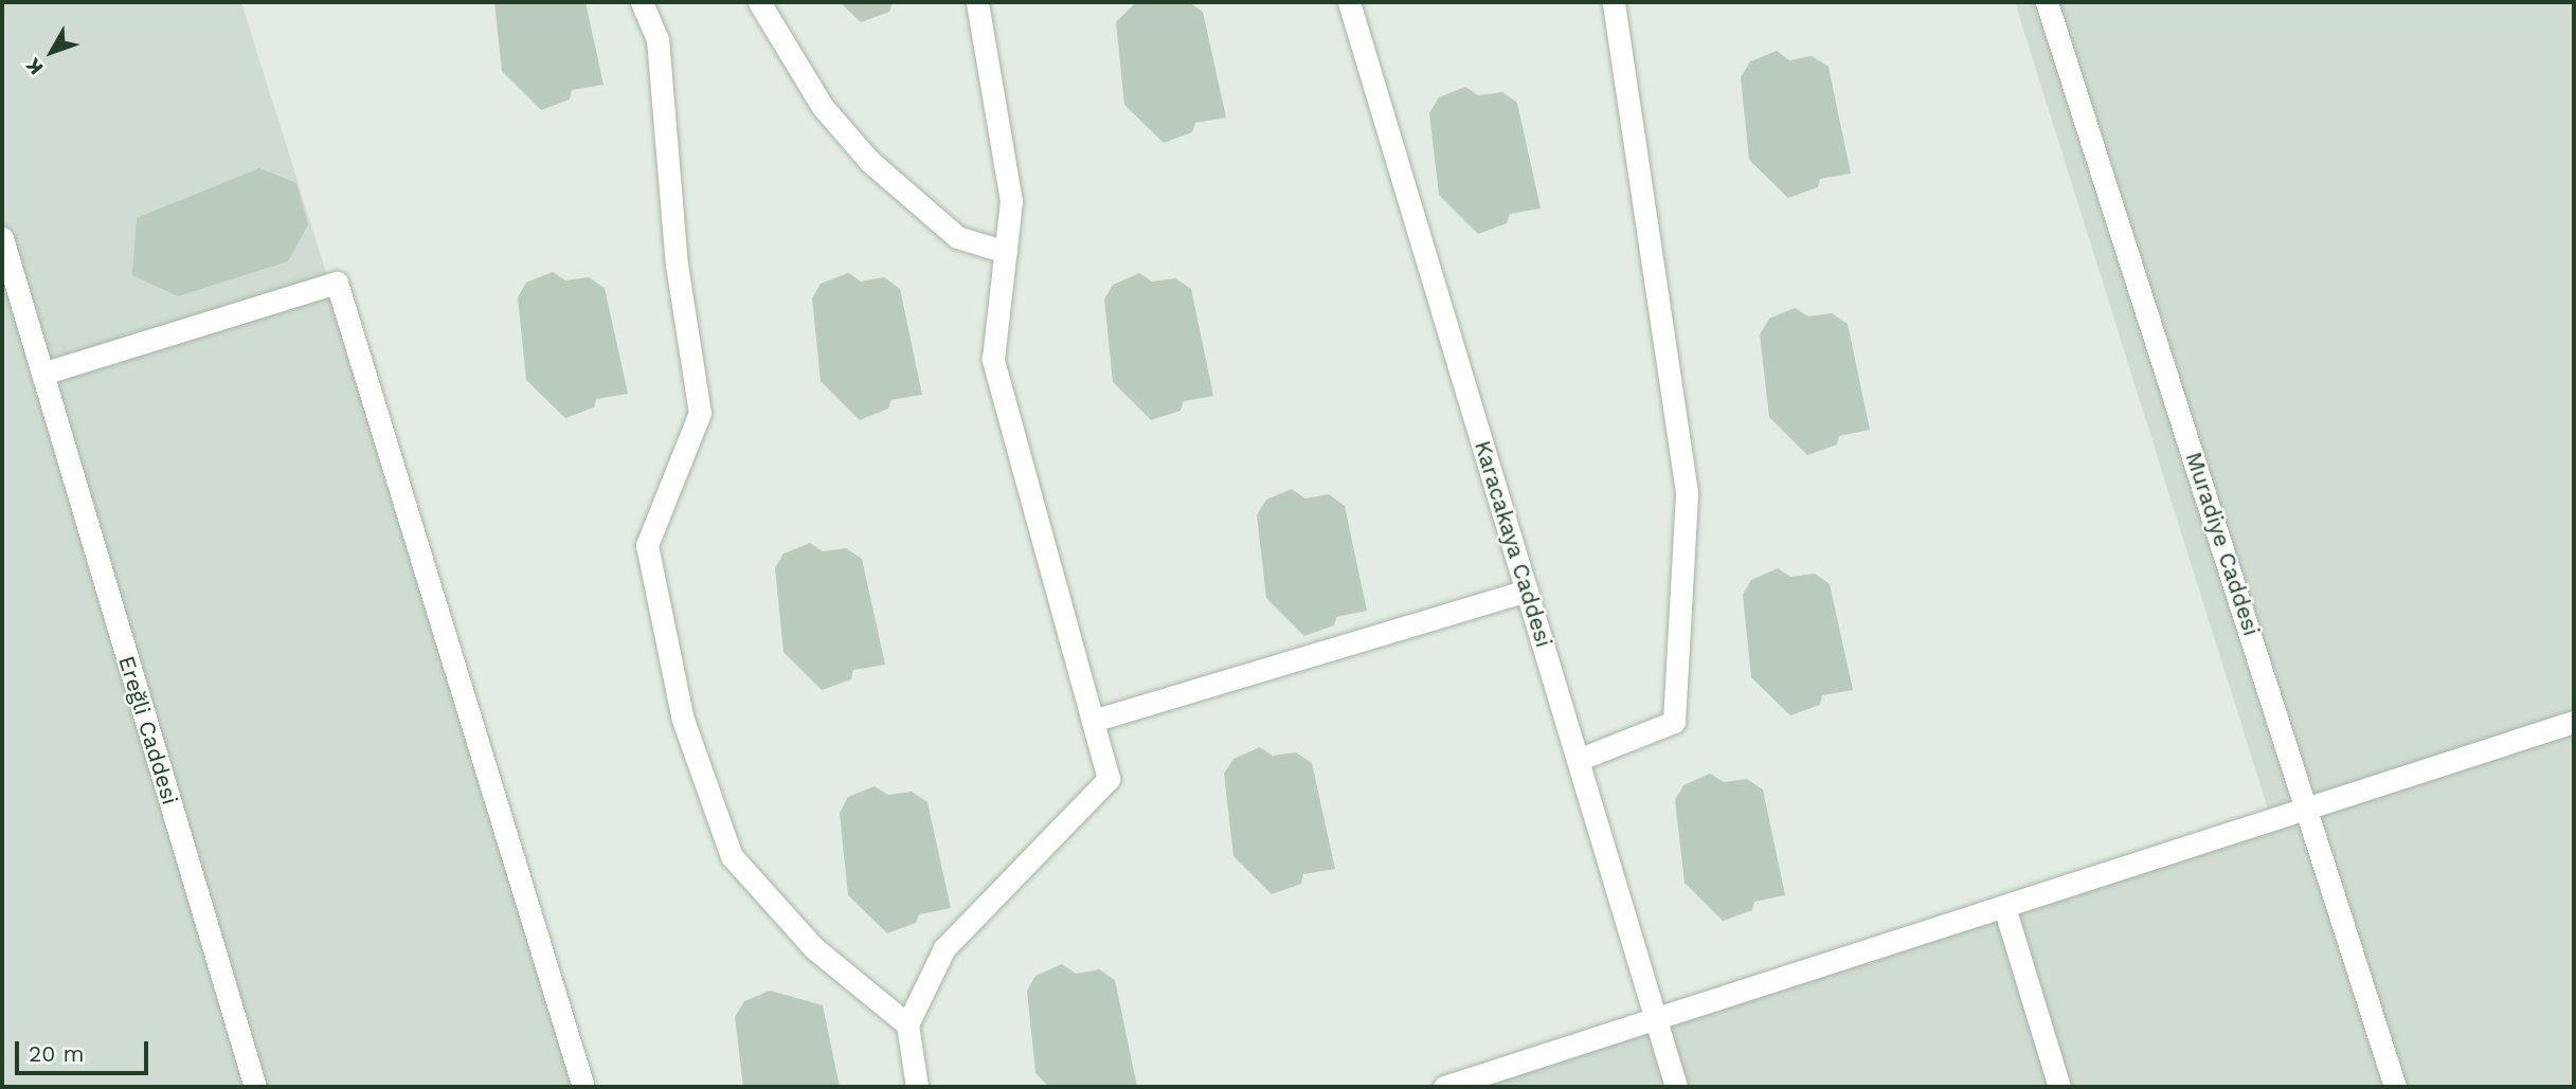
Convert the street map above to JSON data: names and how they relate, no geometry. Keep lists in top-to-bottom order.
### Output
{
  "streets": {
    "street": ["Karacakaya Caddesi", "Muradiye Caddesi", "Ereğli Caddesi"]
  },
  "scale_bar": "20 m",
  "north": "bottom left"
}
